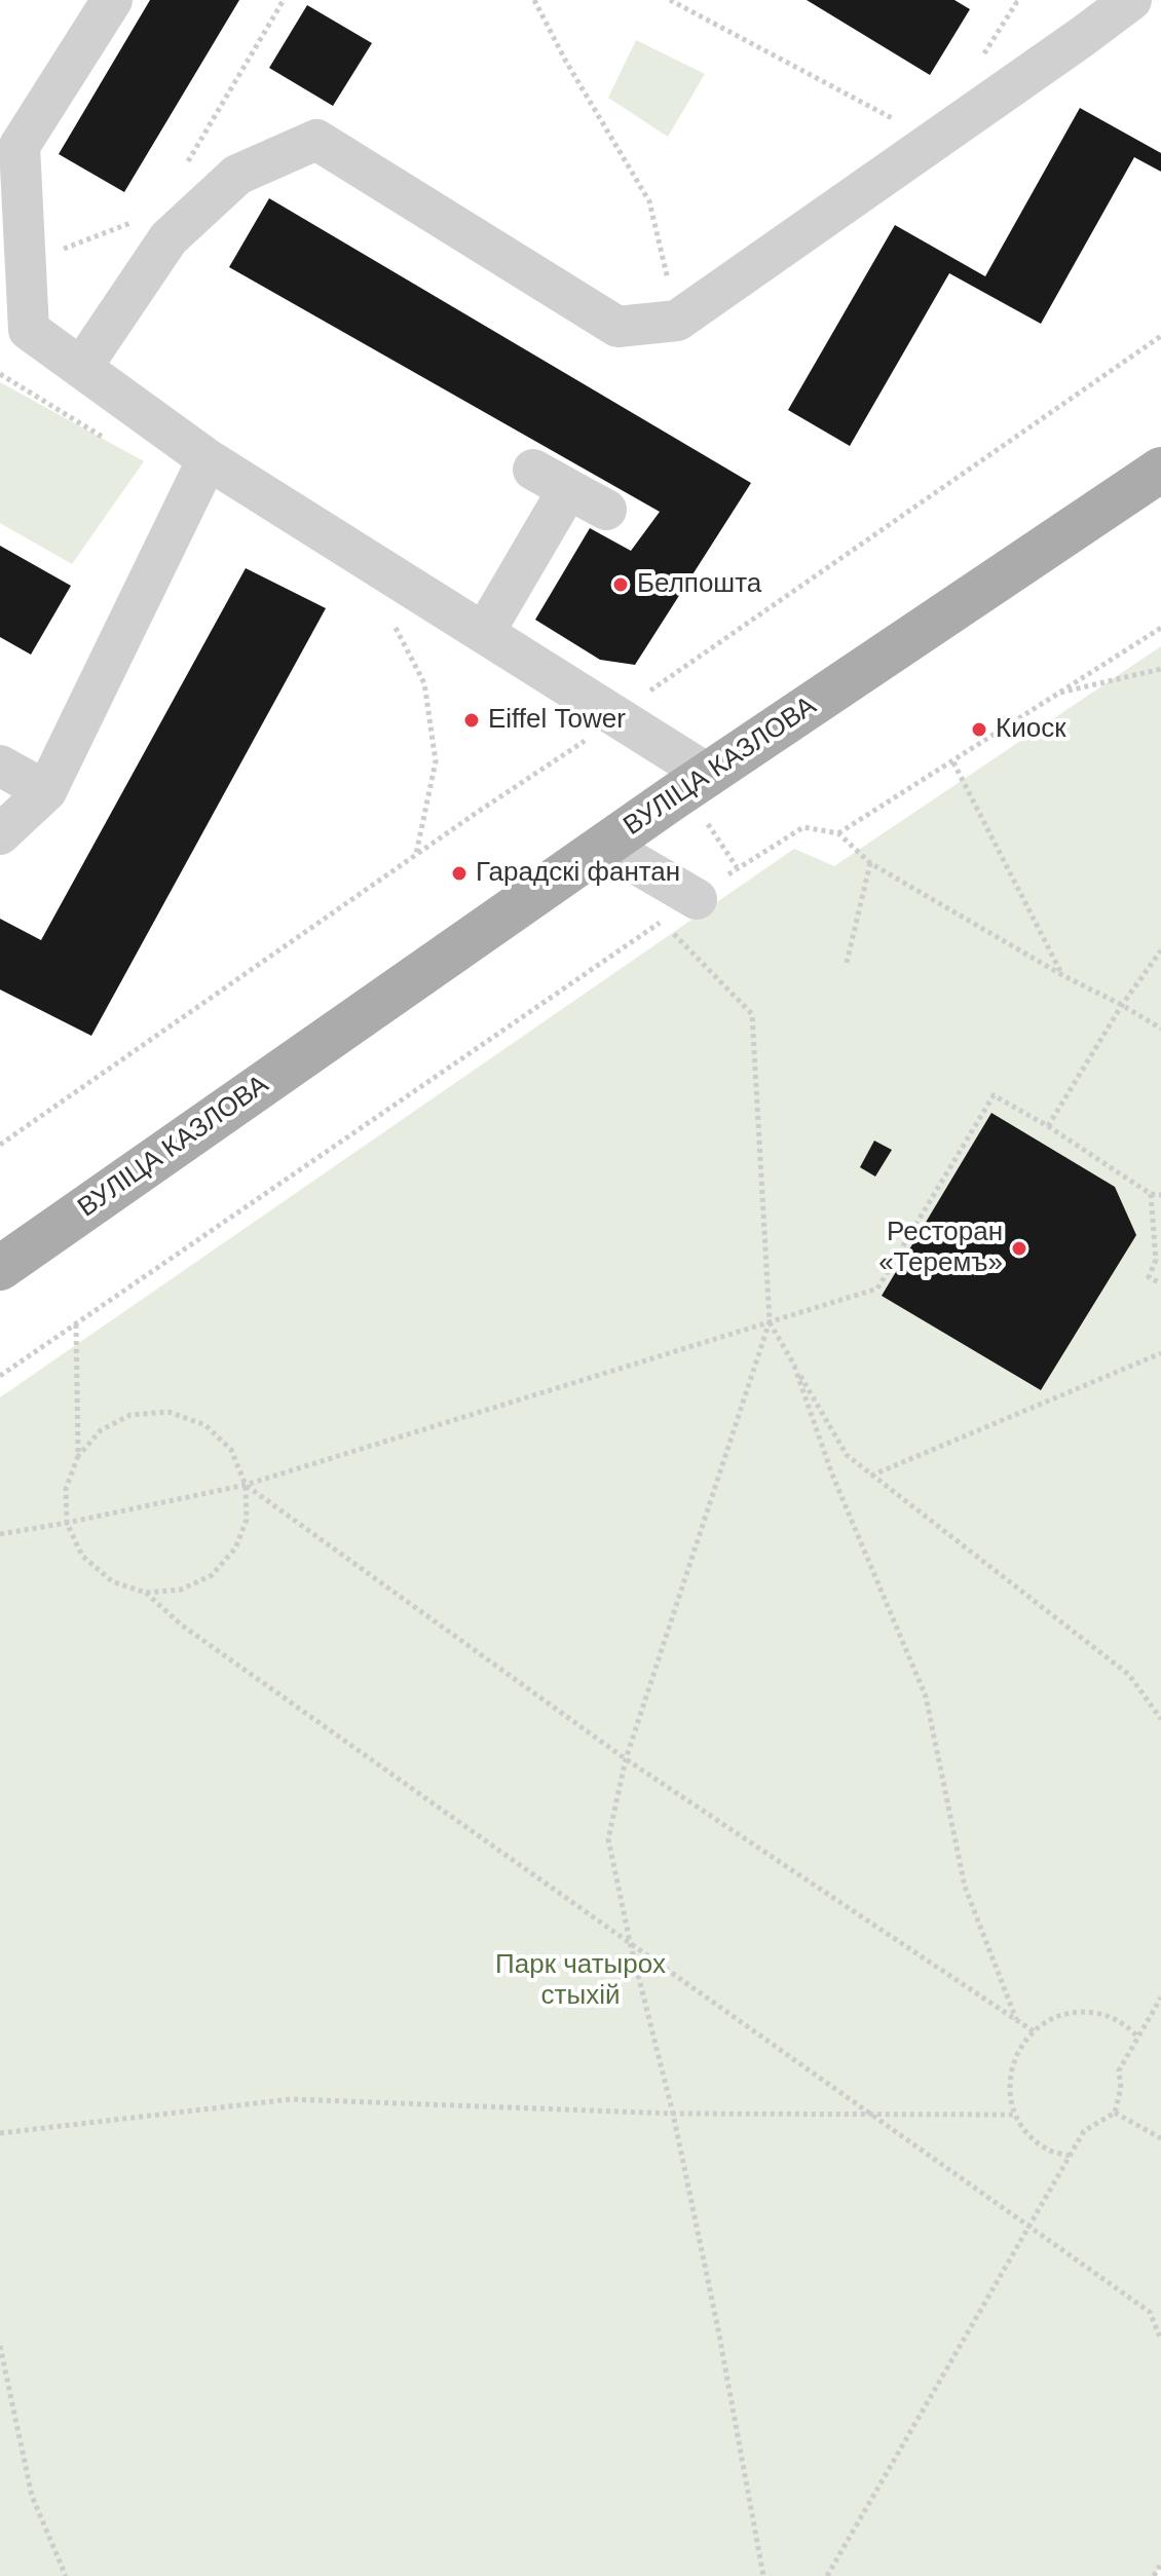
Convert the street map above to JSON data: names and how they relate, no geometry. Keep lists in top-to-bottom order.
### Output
{
  "streets": {
    "main road": ["ВУЛІЦА КАЗЛОВА"]
  },
  "parks": ["Парк чатырох стыхій"],
  "places": [
    "Белпошта",
    "Eiffel Tower",
    "Киоск",
    "Гарадскі фантан",
    "Ресторан «Теремъ»"
  ]
}
